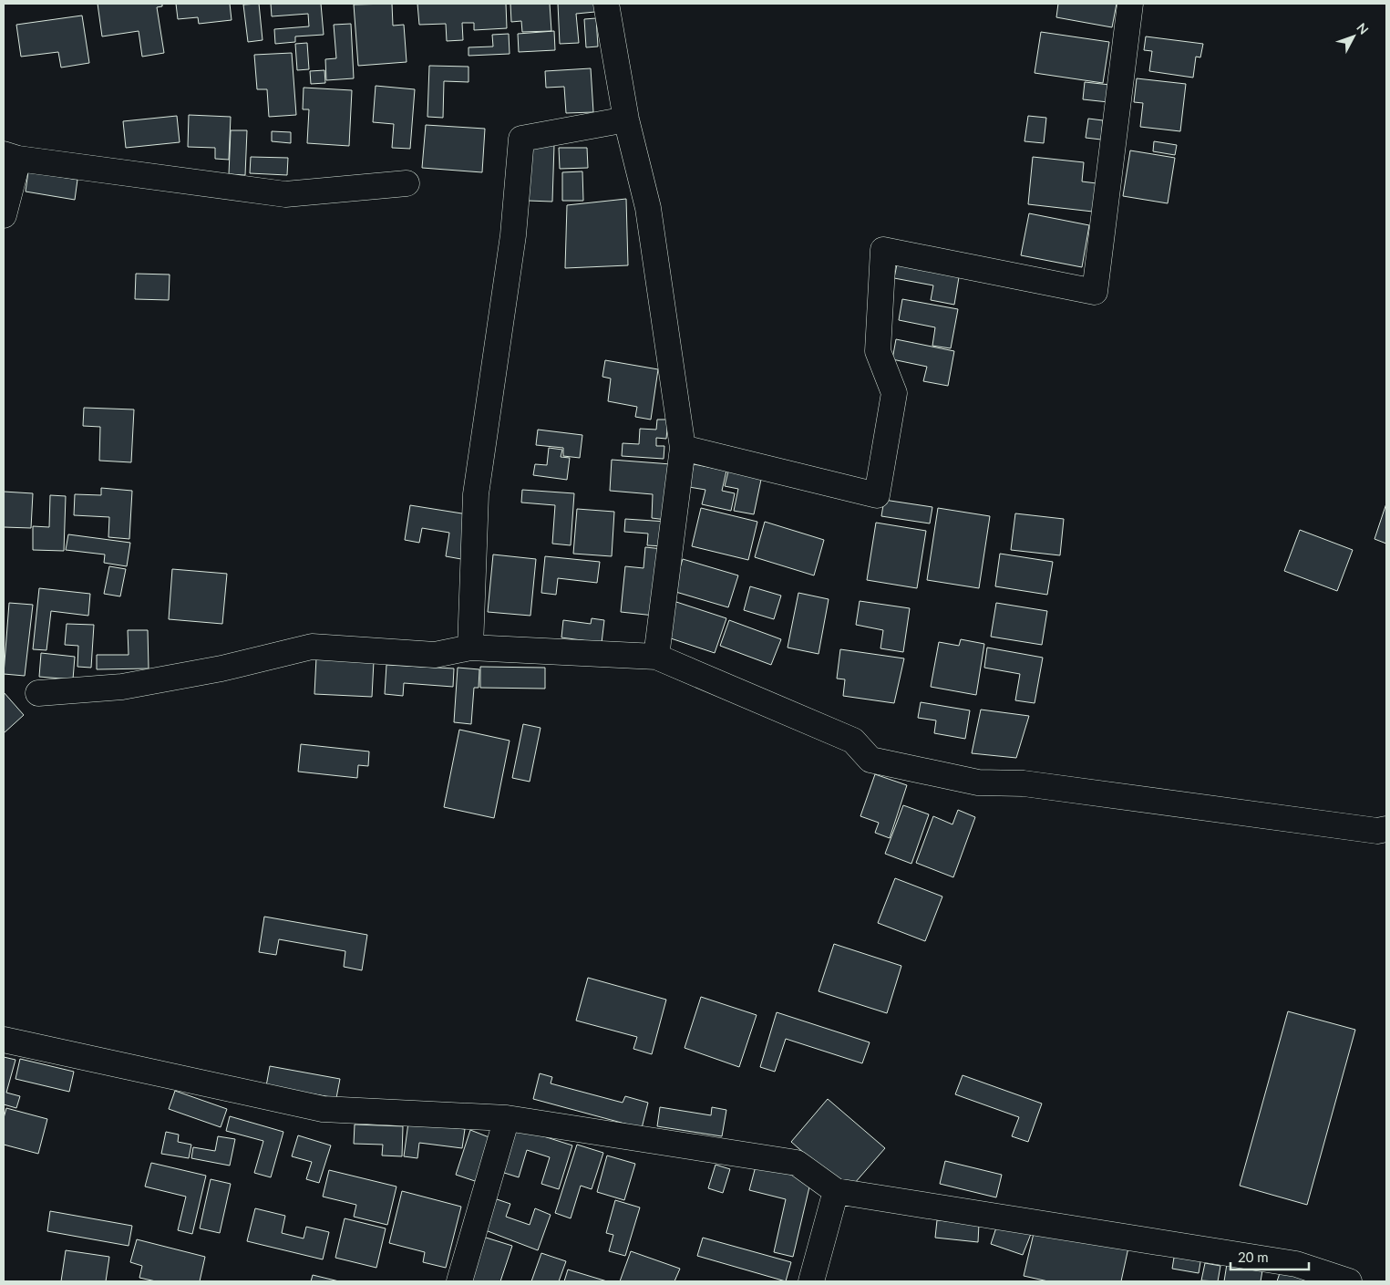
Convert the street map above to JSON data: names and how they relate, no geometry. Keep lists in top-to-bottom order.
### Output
{
  "scale_bar": "20 m",
  "north": "top right"
}
